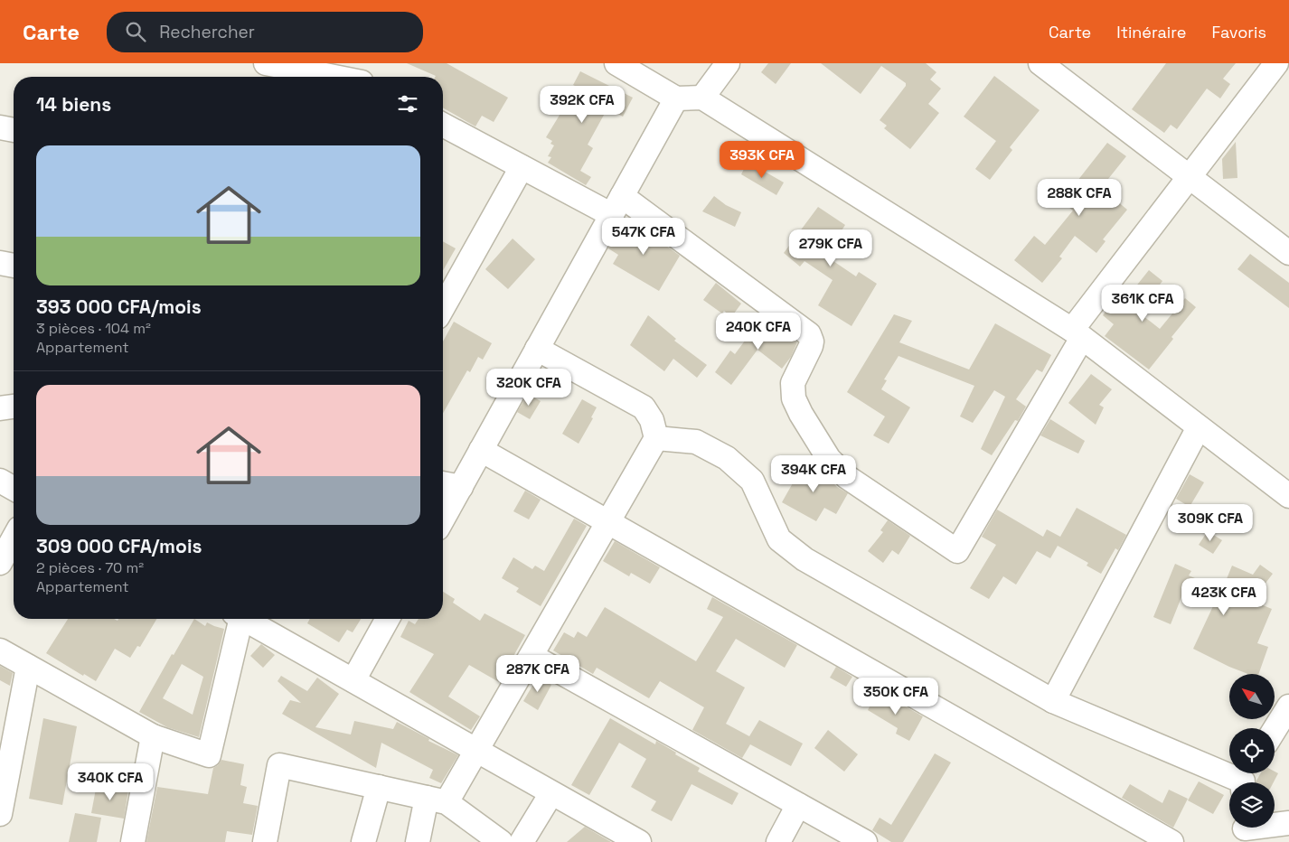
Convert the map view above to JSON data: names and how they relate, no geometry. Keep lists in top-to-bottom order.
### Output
{
  "north": "top left",
  "page": {
    "header": "Carte",
    "search": "Rechercher",
    "nav": ["Carte", "Itinéraire", "Favoris"],
    "heading": "14 biens",
    "price": [
      "392K CFA",
      "393K CFA",
      "288K CFA",
      "547K CFA",
      "279K CFA",
      "361K CFA",
      "240K CFA",
      "320K CFA",
      "394K CFA",
      "309K CFA",
      "423K CFA",
      "287K CFA",
      "350K CFA",
      "340K CFA"
    ],
    "list": [
      {
        "name": "393 000 CFA/mois",
        "note": "3 pièces · 104 m² · Appartement"
      },
      {
        "name": "309 000 CFA/mois",
        "note": "2 pièces · 70 m² · Appartement"
      }
    ]
  }
}
